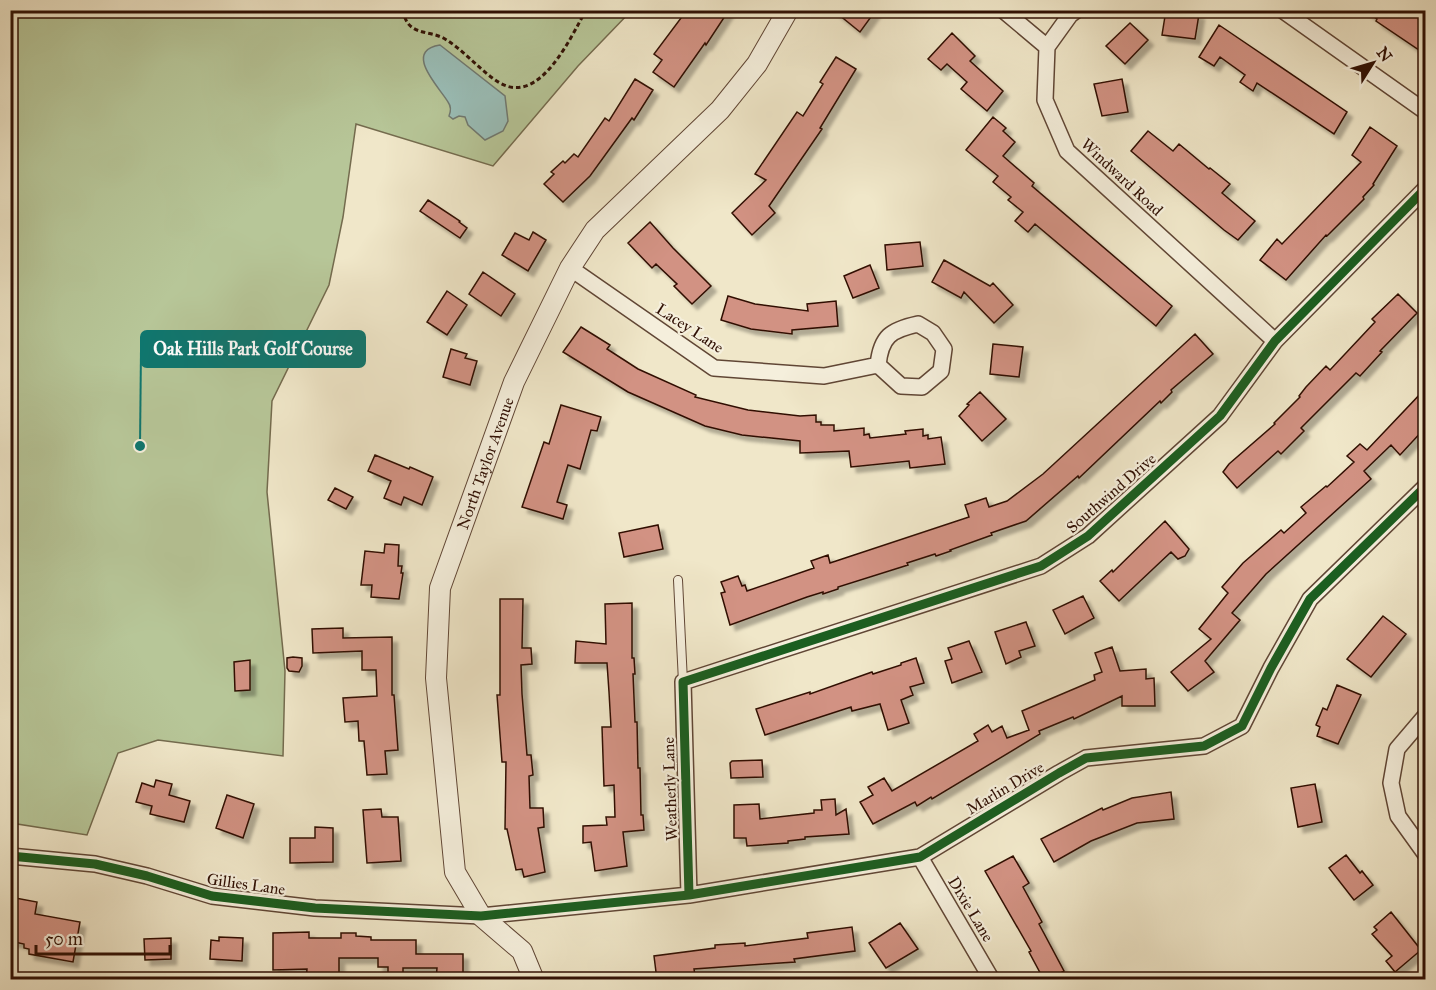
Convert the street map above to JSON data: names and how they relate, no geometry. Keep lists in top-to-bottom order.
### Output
{
  "streets": {
    "street": [
      "Windward Road",
      "Lacey Lane",
      "North Taylor Avenue",
      "Southwind Drive",
      "Marlin Drive",
      "Weatherly Lane",
      "Gillies Lane",
      "Dixie Lane"
    ]
  },
  "crossings": [
    ["Windward Road", "Southwind Drive"],
    ["Lacey Lane", "North Taylor Avenue"],
    ["North Taylor Avenue", "Marlin Drive"],
    ["North Taylor Avenue", "Gillies Lane"],
    ["Southwind Drive", "Weatherly Lane"],
    ["Marlin Drive", "Weatherly Lane"],
    ["Marlin Drive", "Gillies Lane"],
    ["Marlin Drive", "Dixie Lane"]
  ],
  "places": ["Oak Hills Park Golf Course"],
  "scale_bar": "50 m",
  "north": "top right"
}
